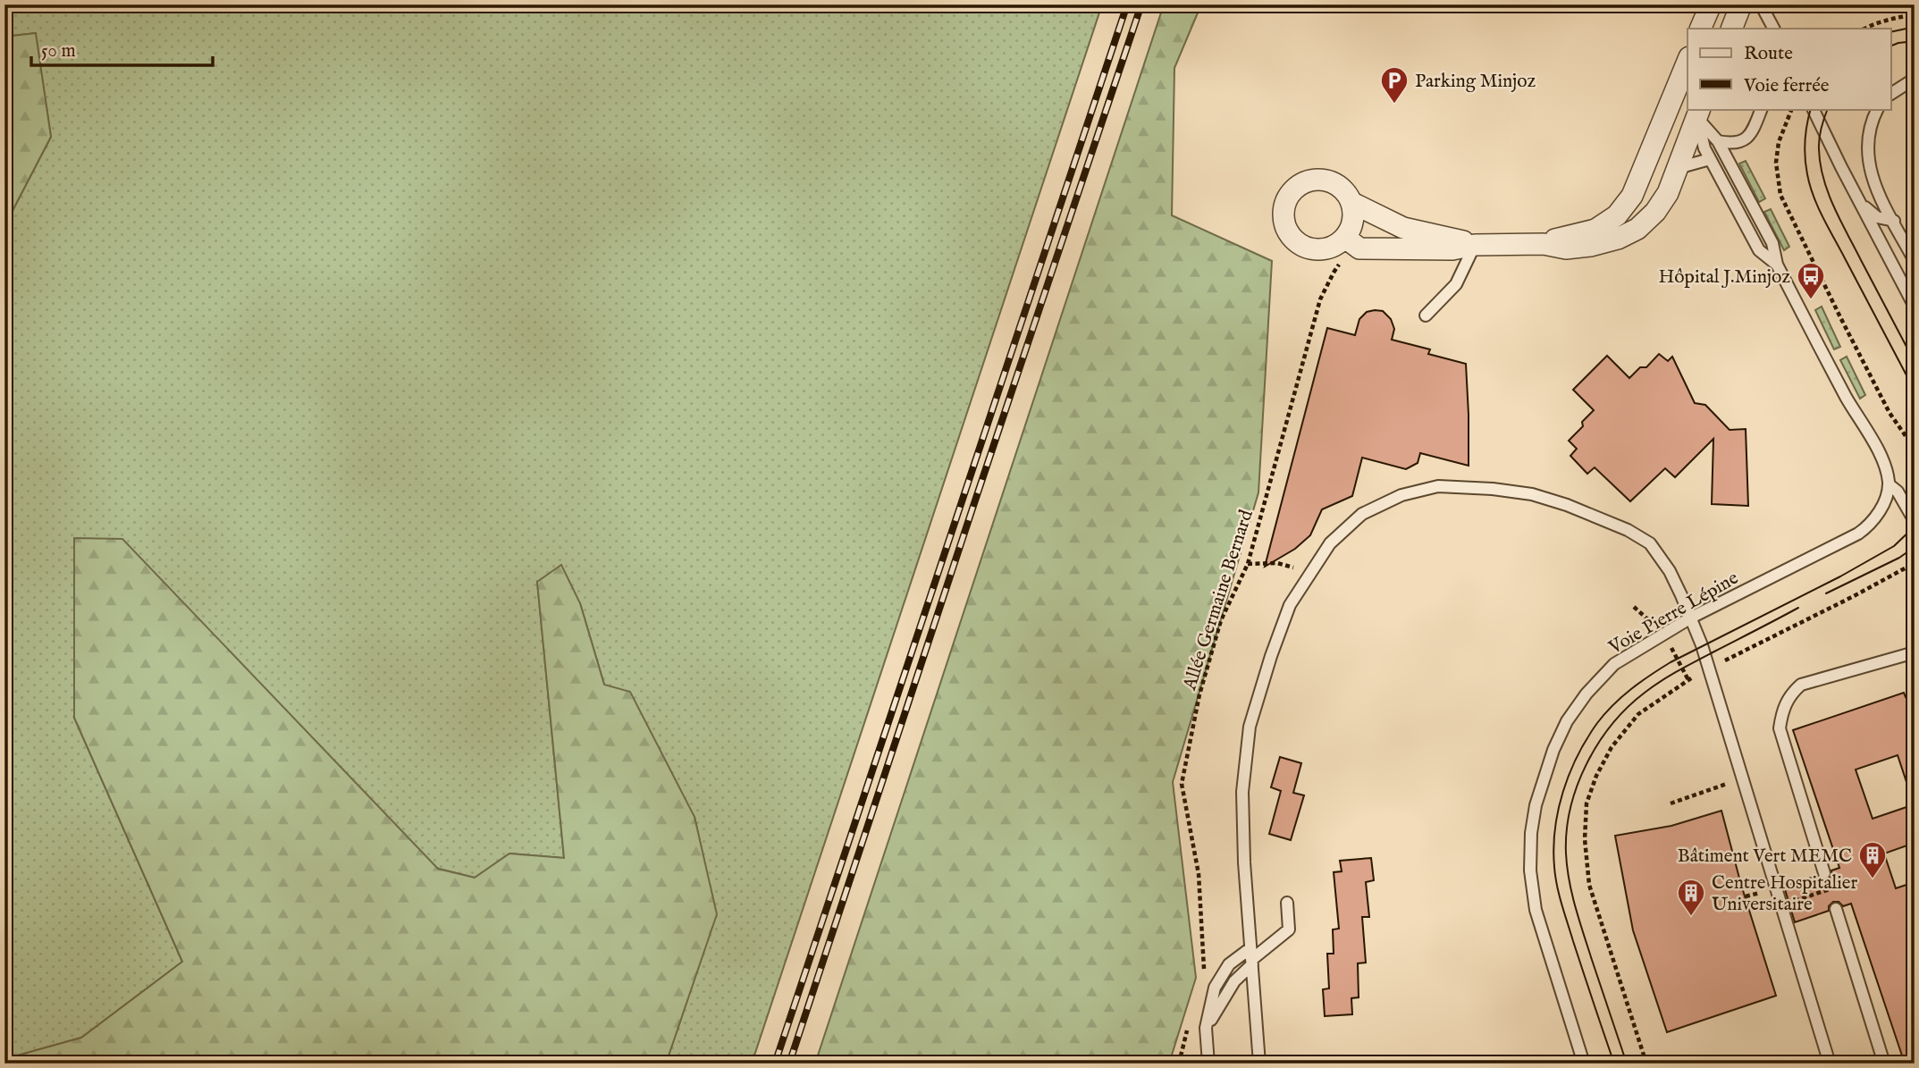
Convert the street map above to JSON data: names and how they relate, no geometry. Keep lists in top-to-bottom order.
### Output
{
  "streets": {
    "lane": ["Voie Pierre Lépine"],
    "path": ["Allée Germaine Bernard"]
  },
  "places": {
    "parking": ["Parking Minjoz"],
    "bus stop": ["Hôpital J.Minjoz"],
    "building": ["Bâtiment Vert MEMC", "Centre Hospitalier Universitaire"]
  },
  "legend": ["Route", "Voie ferrée"],
  "scale_bar": "50 m"
}
